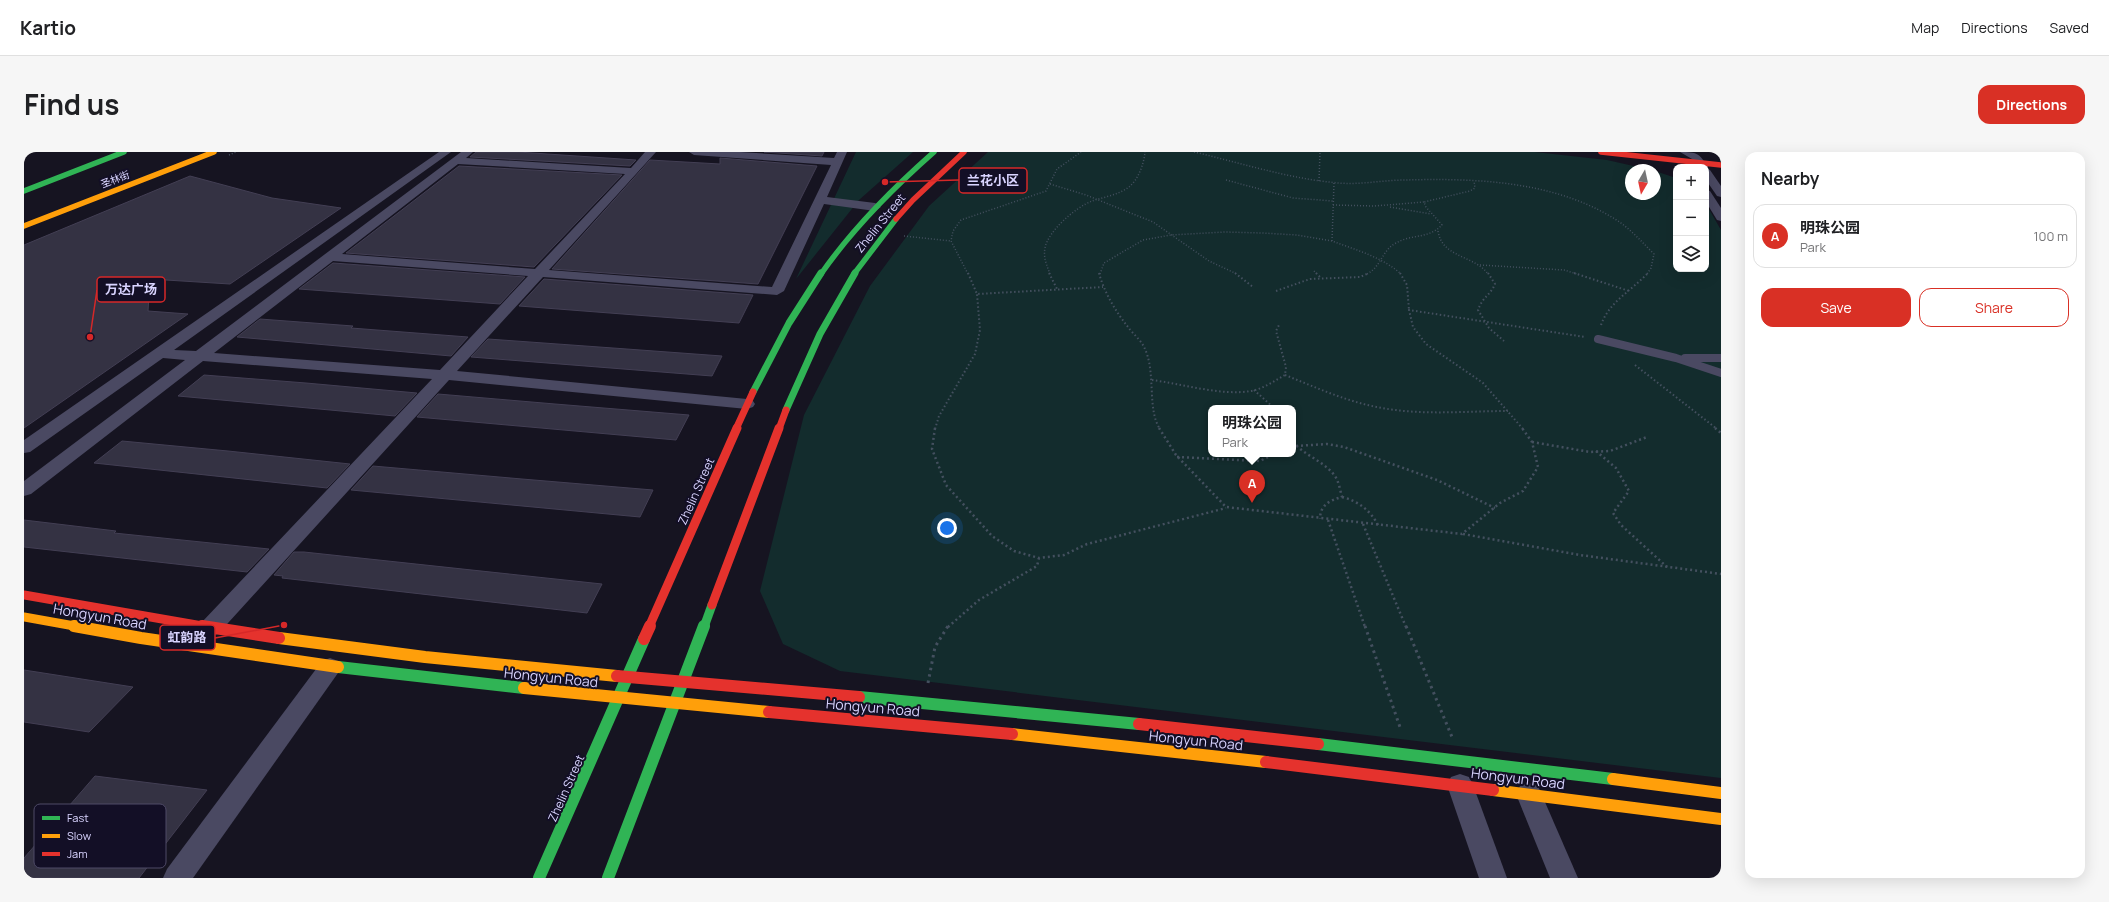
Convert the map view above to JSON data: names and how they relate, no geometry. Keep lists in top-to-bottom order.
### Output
{
  "streets": {
    "main road": ["圣林街", "Zhelin Street", "Hongyun Road"]
  },
  "crossings": [
    ["Zhelin Street", "Hongyun Road"]
  ],
  "places": ["兰花小区", "万达广场", "虹韵路"],
  "legend": ["Fast", "Slow", "Jam"],
  "north": "bottom",
  "page": {
    "header": "Kartio",
    "nav": ["Map", "Directions", "Saved"],
    "title": "Find us",
    "buttons": [
      "Directions",
      ["Save", "Share"]
    ],
    "heading": "Nearby",
    "map_buttons": ["+", "−"],
    "list": [
      {
        "mark": "A",
        "name": "明珠公园",
        "note": "Park",
        "value": "100 m"
      }
    ],
    "popup": ["明珠公园", "Park"],
    "pins": "A"
  }
}
